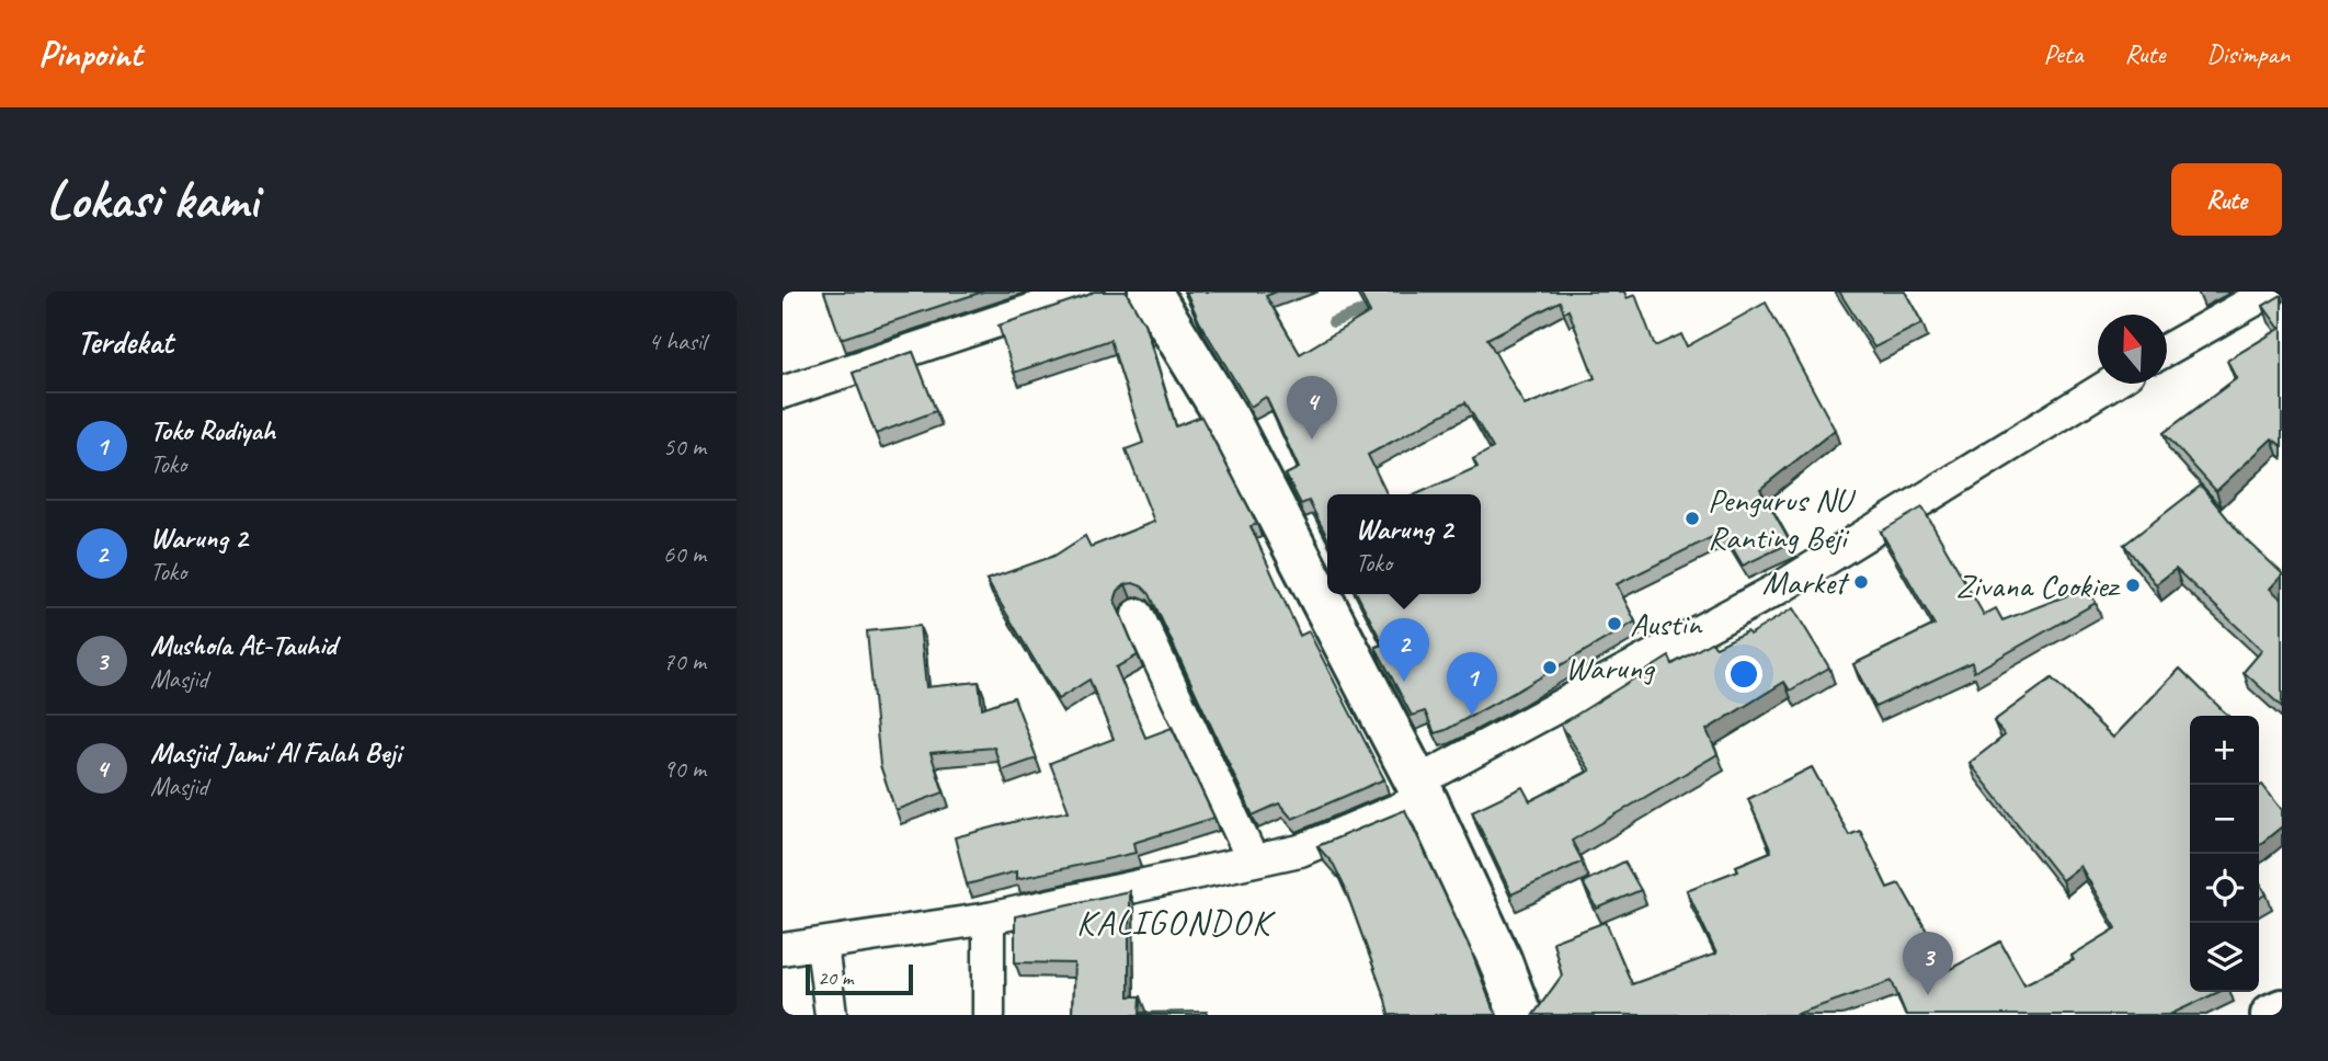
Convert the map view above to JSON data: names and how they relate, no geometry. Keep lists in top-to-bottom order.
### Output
{
  "districts": ["KALIGONDOK"],
  "places": [
    "Pengurus NU Ranting Beji",
    "Market",
    "Zivana Cookiez",
    "Austin",
    "Warung"
  ],
  "scale_bar": "20 m",
  "north": "top",
  "page": {
    "header": "Pinpoint",
    "nav": ["Peta", "Rute", "Disimpan"],
    "buttons": "Rute",
    "title": "Lokasi kami",
    "heading": ["Terdekat", "4 hasil"],
    "pins": [
      "4",
      "2",
      "1",
      "3"
    ],
    "list": [
      {
        "mark": "1",
        "name": "Toko Rodiyah",
        "note": "Toko",
        "value": "50 m"
      },
      {
        "mark": "2",
        "name": "Warung 2",
        "note": "Toko",
        "value": "60 m"
      },
      {
        "mark": "3",
        "name": "Mushola At-Tauhid",
        "note": "Masjid",
        "value": "70 m"
      },
      {
        "mark": "4",
        "name": "Masjid Jami' Al Falah Beji",
        "note": "Masjid",
        "value": "90 m"
      }
    ],
    "popup": ["Warung 2", "Toko"],
    "map_buttons": ["+", "−"],
    "scale": "20 m"
  }
}
